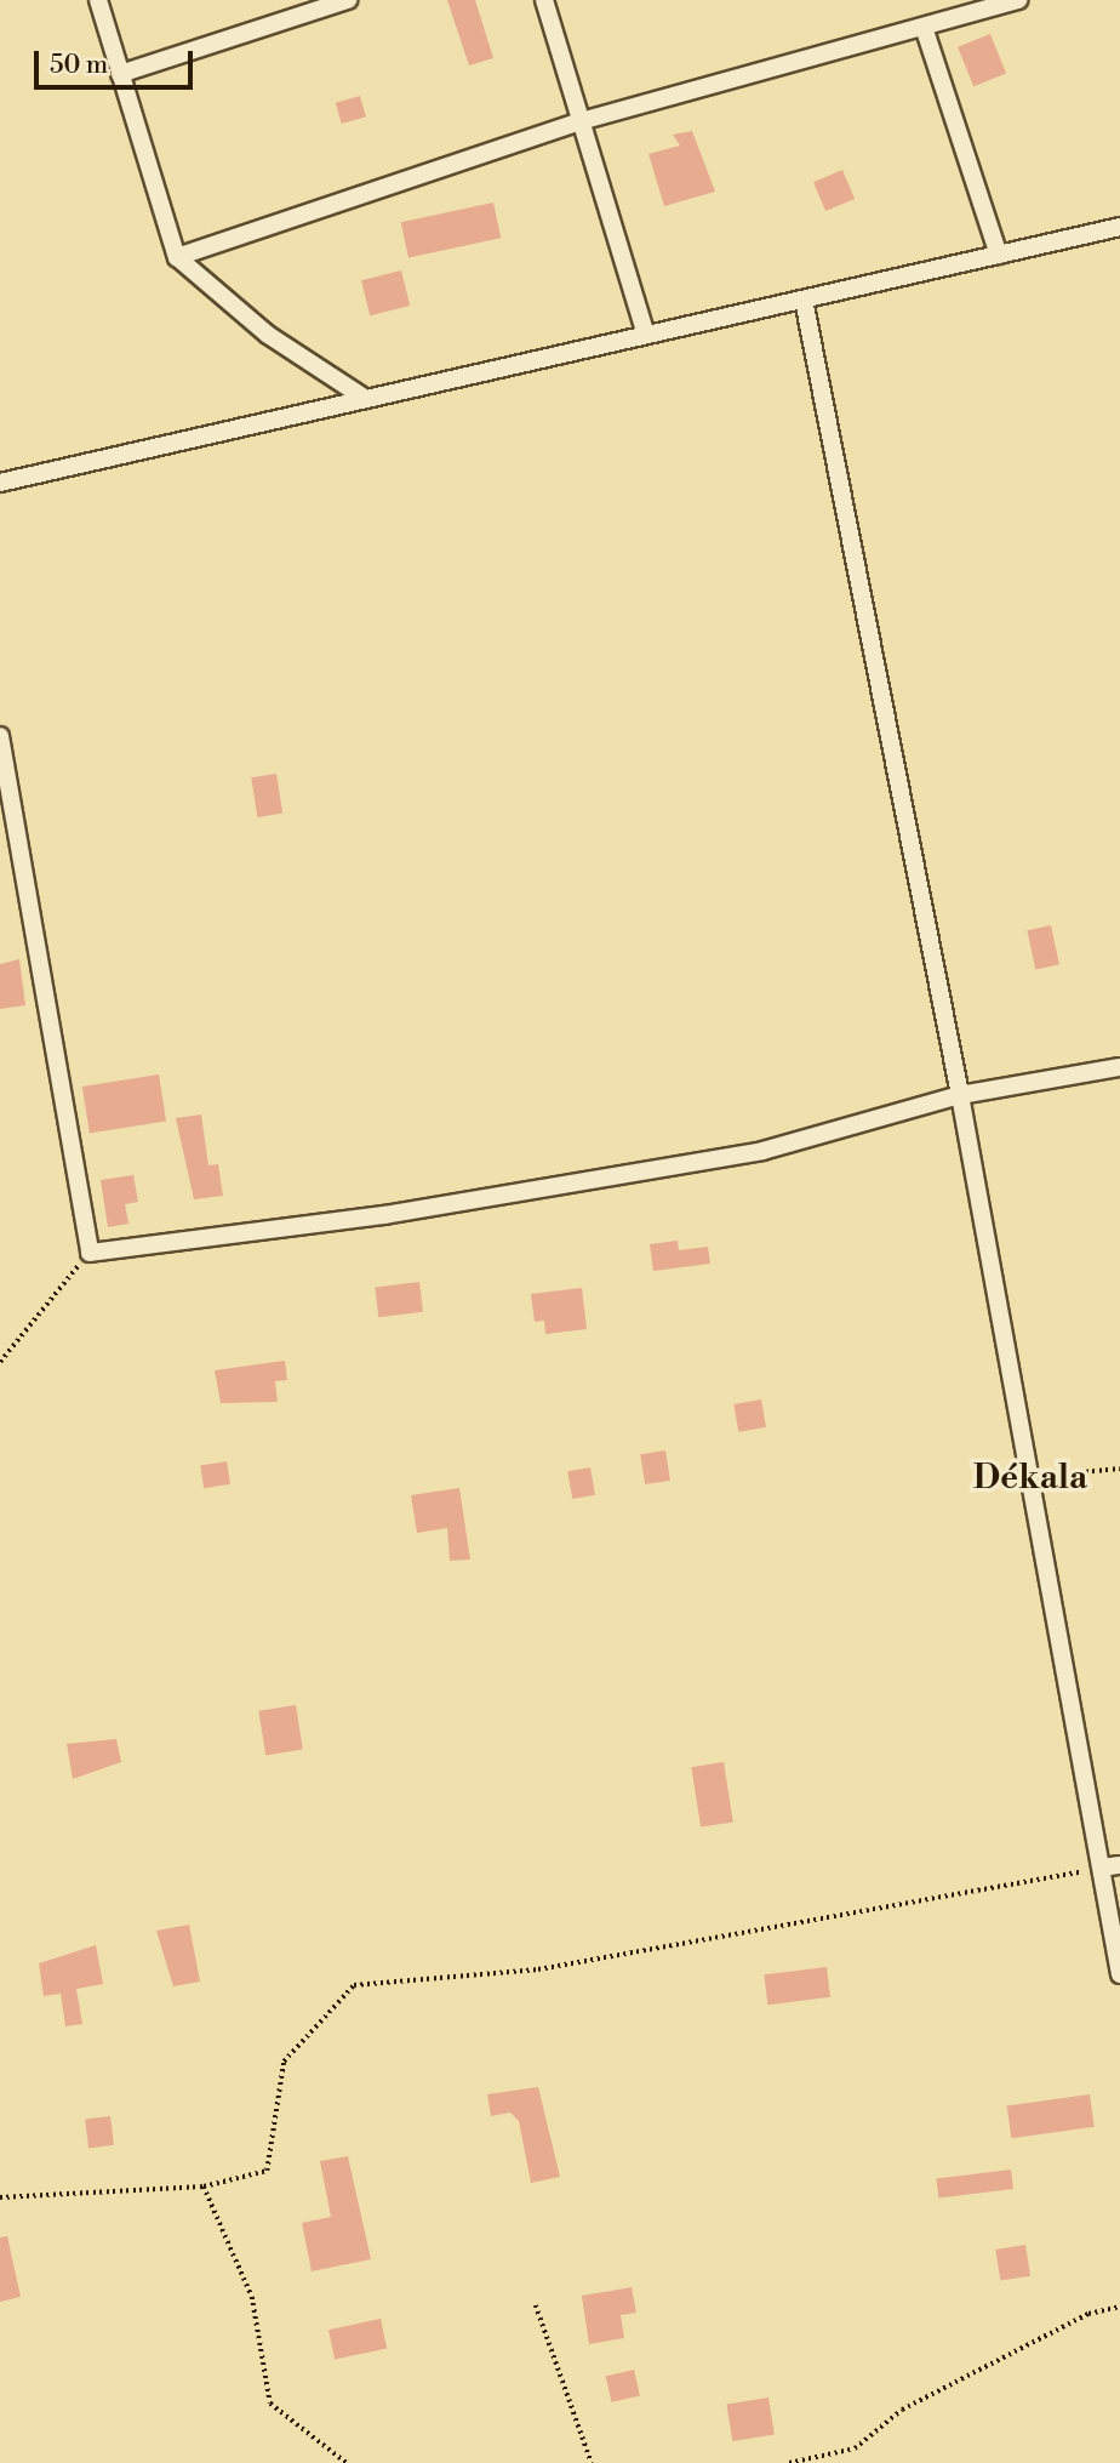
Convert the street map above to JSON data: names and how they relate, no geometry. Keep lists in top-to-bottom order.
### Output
{
  "districts": ["Dékala"],
  "scale_bar": "50 m"
}
